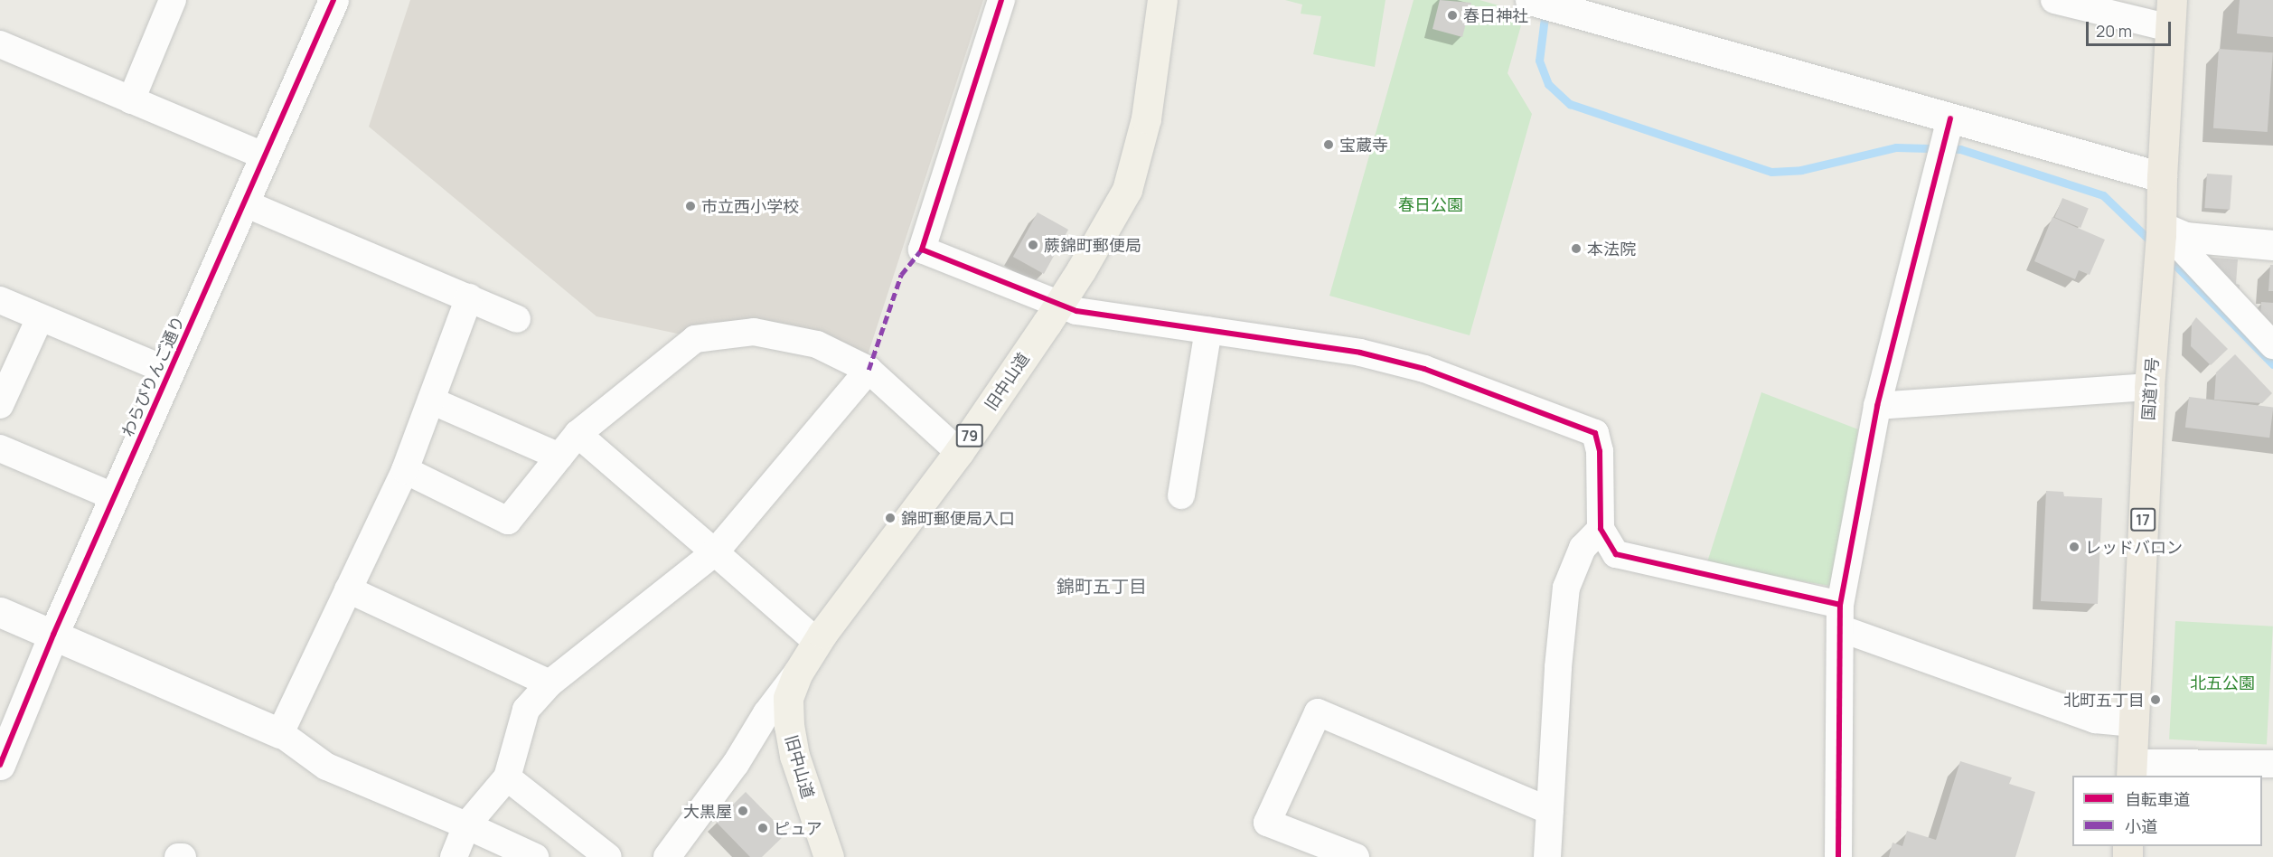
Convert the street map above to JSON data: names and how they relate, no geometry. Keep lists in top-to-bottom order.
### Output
{
  "streets": {
    "highway": ["国道17号", "17"],
    "main road": ["旧中山道", "79"],
    "street": ["わらびりんご通り"]
  },
  "districts": ["錦町五丁目"],
  "parks": ["春日公園", "北五公園"],
  "places": [
    "春日神社",
    "宝蔵寺",
    "市立西小学校",
    "蕨錦町郵便局",
    "本法院",
    "錦町郵便局入口",
    "レッドバロン",
    "北町五丁目",
    "大黒屋",
    "ピュア"
  ],
  "legend": ["自転車道", "小道"],
  "scale_bar": "20 m"
}
